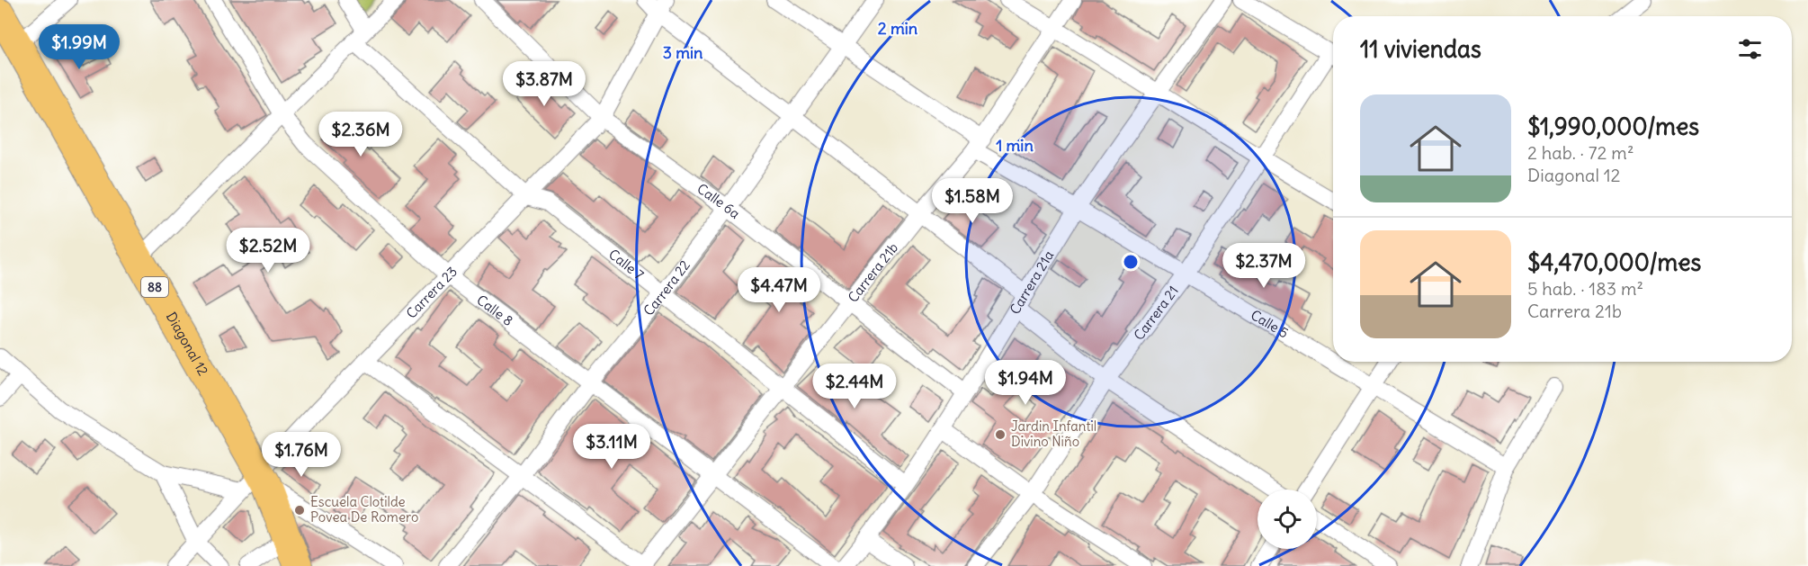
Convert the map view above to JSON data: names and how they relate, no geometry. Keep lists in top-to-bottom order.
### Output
{
  "streets": {
    "highway": ["88", "Diagonal 12"],
    "street": [
      "Calle 6a",
      "Calle 7",
      "Carrera 21b",
      "Carrera 21a",
      "Carrera 22",
      "Carrera 23",
      "Calle 8",
      "Carrera 21",
      "Calle 5"
    ]
  },
  "crossings": [
    ["Calle 6a", "Carrera 21b"],
    ["Calle 6a", "Carrera 21a"],
    ["Calle 6a", "Carrera 22"],
    ["Calle 6a", "Carrera 23"],
    ["Calle 7", "Carrera 21b"],
    ["Calle 7", "Carrera 21a"],
    ["Calle 7", "Carrera 22"],
    ["Calle 7", "Carrera 23"],
    ["Carrera 21b", "Calle 8"],
    ["Carrera 21b", "Calle 5"],
    ["Carrera 21a", "Calle 5"],
    ["Carrera 22", "Calle 8"],
    ["Carrera 22", "Calle 5"],
    ["Carrera 23", "Calle 8"],
    ["Carrera 23", "Diagonal 12"],
    ["Carrera 21", "Calle 5"]
  ],
  "places": ["Jardin Infantil Divino Niño", "Escuela Clotilde Povea De Romero"],
  "page": {
    "heading": "11 viviendas",
    "price": [
      "$1.99M",
      "$3.87M",
      "$2.36M",
      "$1.58M",
      "$2.52M",
      "$2.37M",
      "$4.47M",
      "$1.94M",
      "$2.44M",
      "$3.11M",
      "$1.76M"
    ],
    "list": [
      {
        "name": "$1,990,000/mes",
        "note": "2 hab. · 72 m² · Diagonal 12"
      },
      {
        "name": "$4,470,000/mes",
        "note": "5 hab. · 183 m² · Carrera 21b"
      }
    ]
  },
  "rings": ["2 min", "3 min", "1 min"]
}
